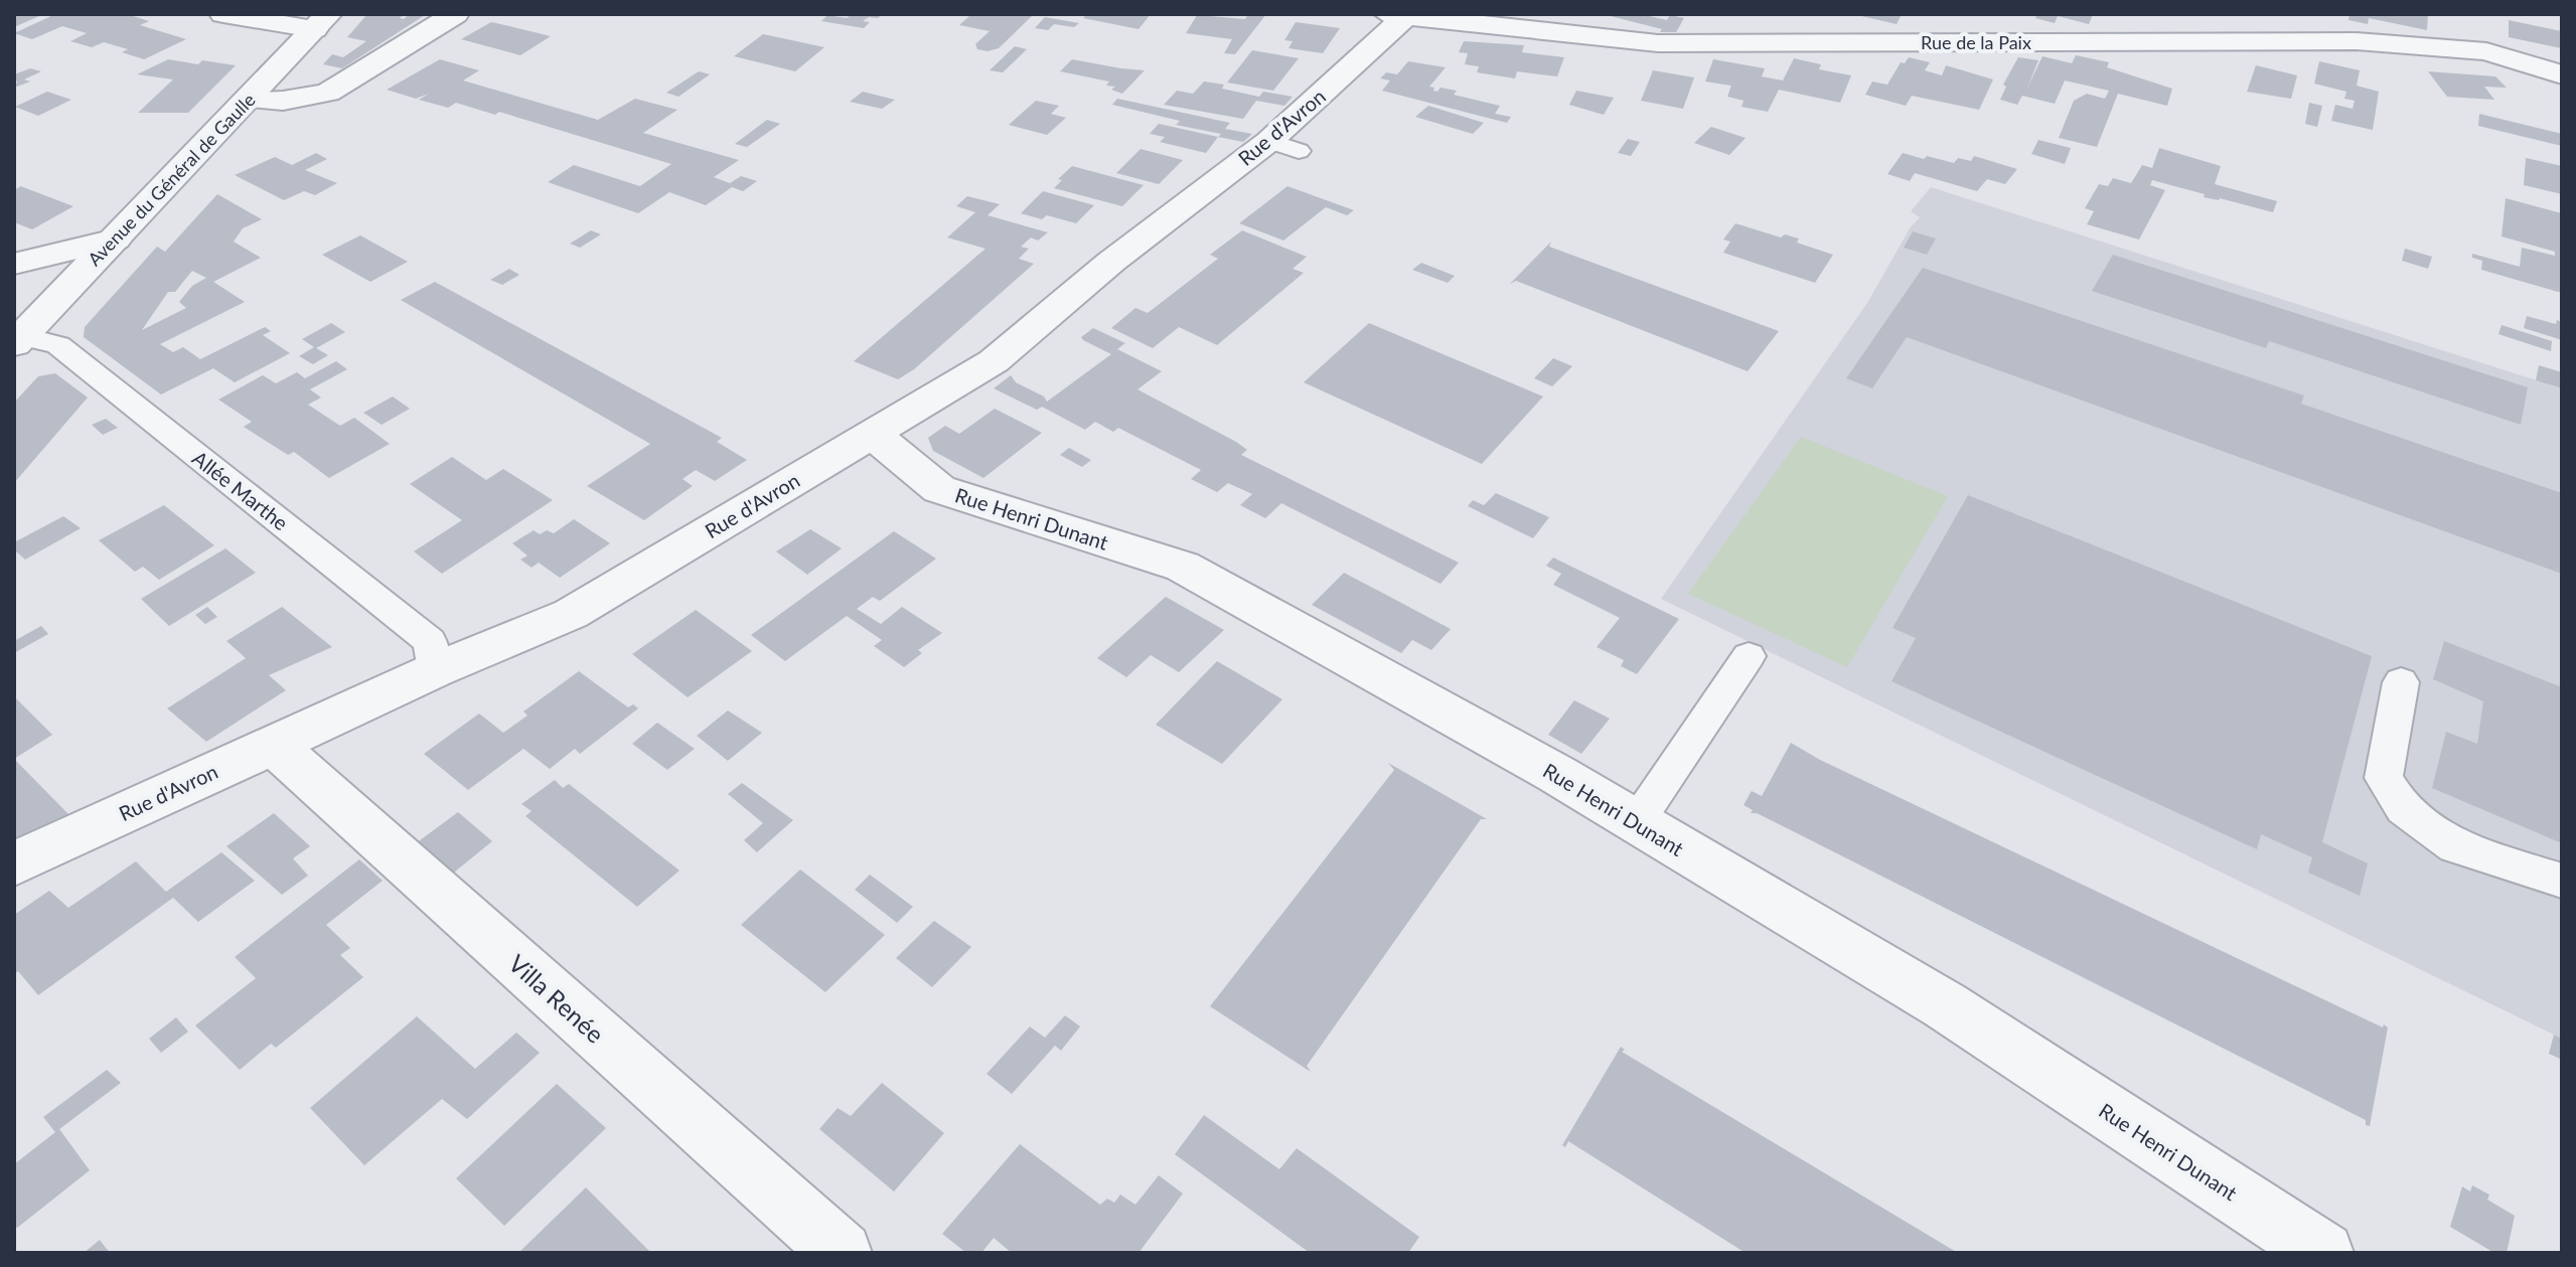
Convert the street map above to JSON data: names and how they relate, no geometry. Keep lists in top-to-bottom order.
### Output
{
  "streets": {
    "street": [
      "Rue de la Paix",
      "Rue d'Avron",
      "Avenue du Général de Gaulle",
      "Rue Henri Dunant",
      "Villa Renée"
    ],
    "lane": ["Allée Marthe"]
  },
  "crossings": [
    ["Rue de la Paix", "Rue d'Avron"],
    ["Rue d'Avron", "Allée Marthe"],
    ["Rue d'Avron", "Rue Henri Dunant"],
    ["Rue d'Avron", "Villa Renée"],
    ["Avenue du Général de Gaulle", "Allée Marthe"]
  ]
}
